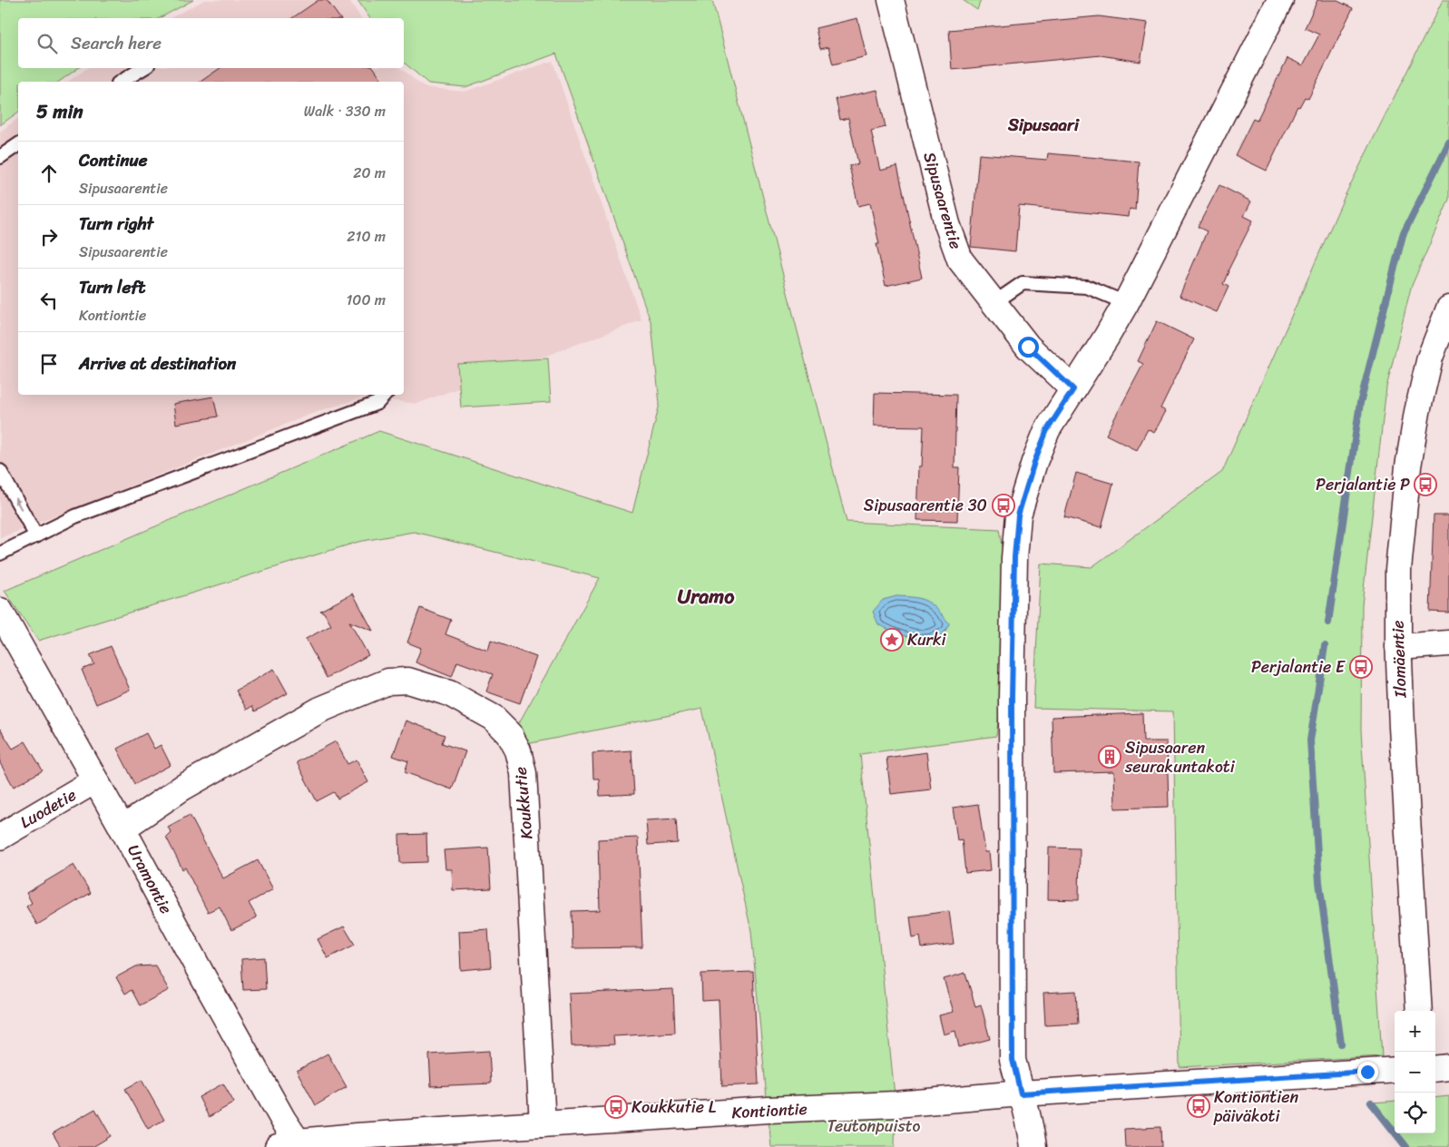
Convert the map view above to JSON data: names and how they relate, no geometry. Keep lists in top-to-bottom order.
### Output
{
  "streets": {
    "street": [
      "Sipusaarentie",
      "Ilomäentie",
      "Koukkutie",
      "Luodetie",
      "Uramontie",
      "Kontiontie"
    ]
  },
  "crossings": [
    ["Koukkutie", "Uramontie"],
    ["Koukkutie", "Kontiontie"],
    ["Luodetie", "Uramontie"],
    ["Uramontie", "Kontiontie"]
  ],
  "districts": ["Sipusaari", "Uramo"],
  "parks": ["Teutonpuisto"],
  "places": {
    "bus stop": [
      "Perjalantie P",
      "Sipusaarentie 30",
      "Perjalantie E",
      "Kontiontien päiväkoti",
      "Koukkutie L"
    ],
    "place": ["Kurki"],
    "building": ["Sipusaaren seurakuntakoti"]
  },
  "page": {
    "search": "Search here",
    "heading": ["5 min", "Walk · 330 m"],
    "list": [
      ["Continue", "Sipusaarentie", "20 m"],
      ["Turn right", "Sipusaarentie", "210 m"],
      ["Turn left", "Kontiontie", "100 m"],
      "Arrive at destination"
    ],
    "map_buttons": ["+", "−"]
  }
}
